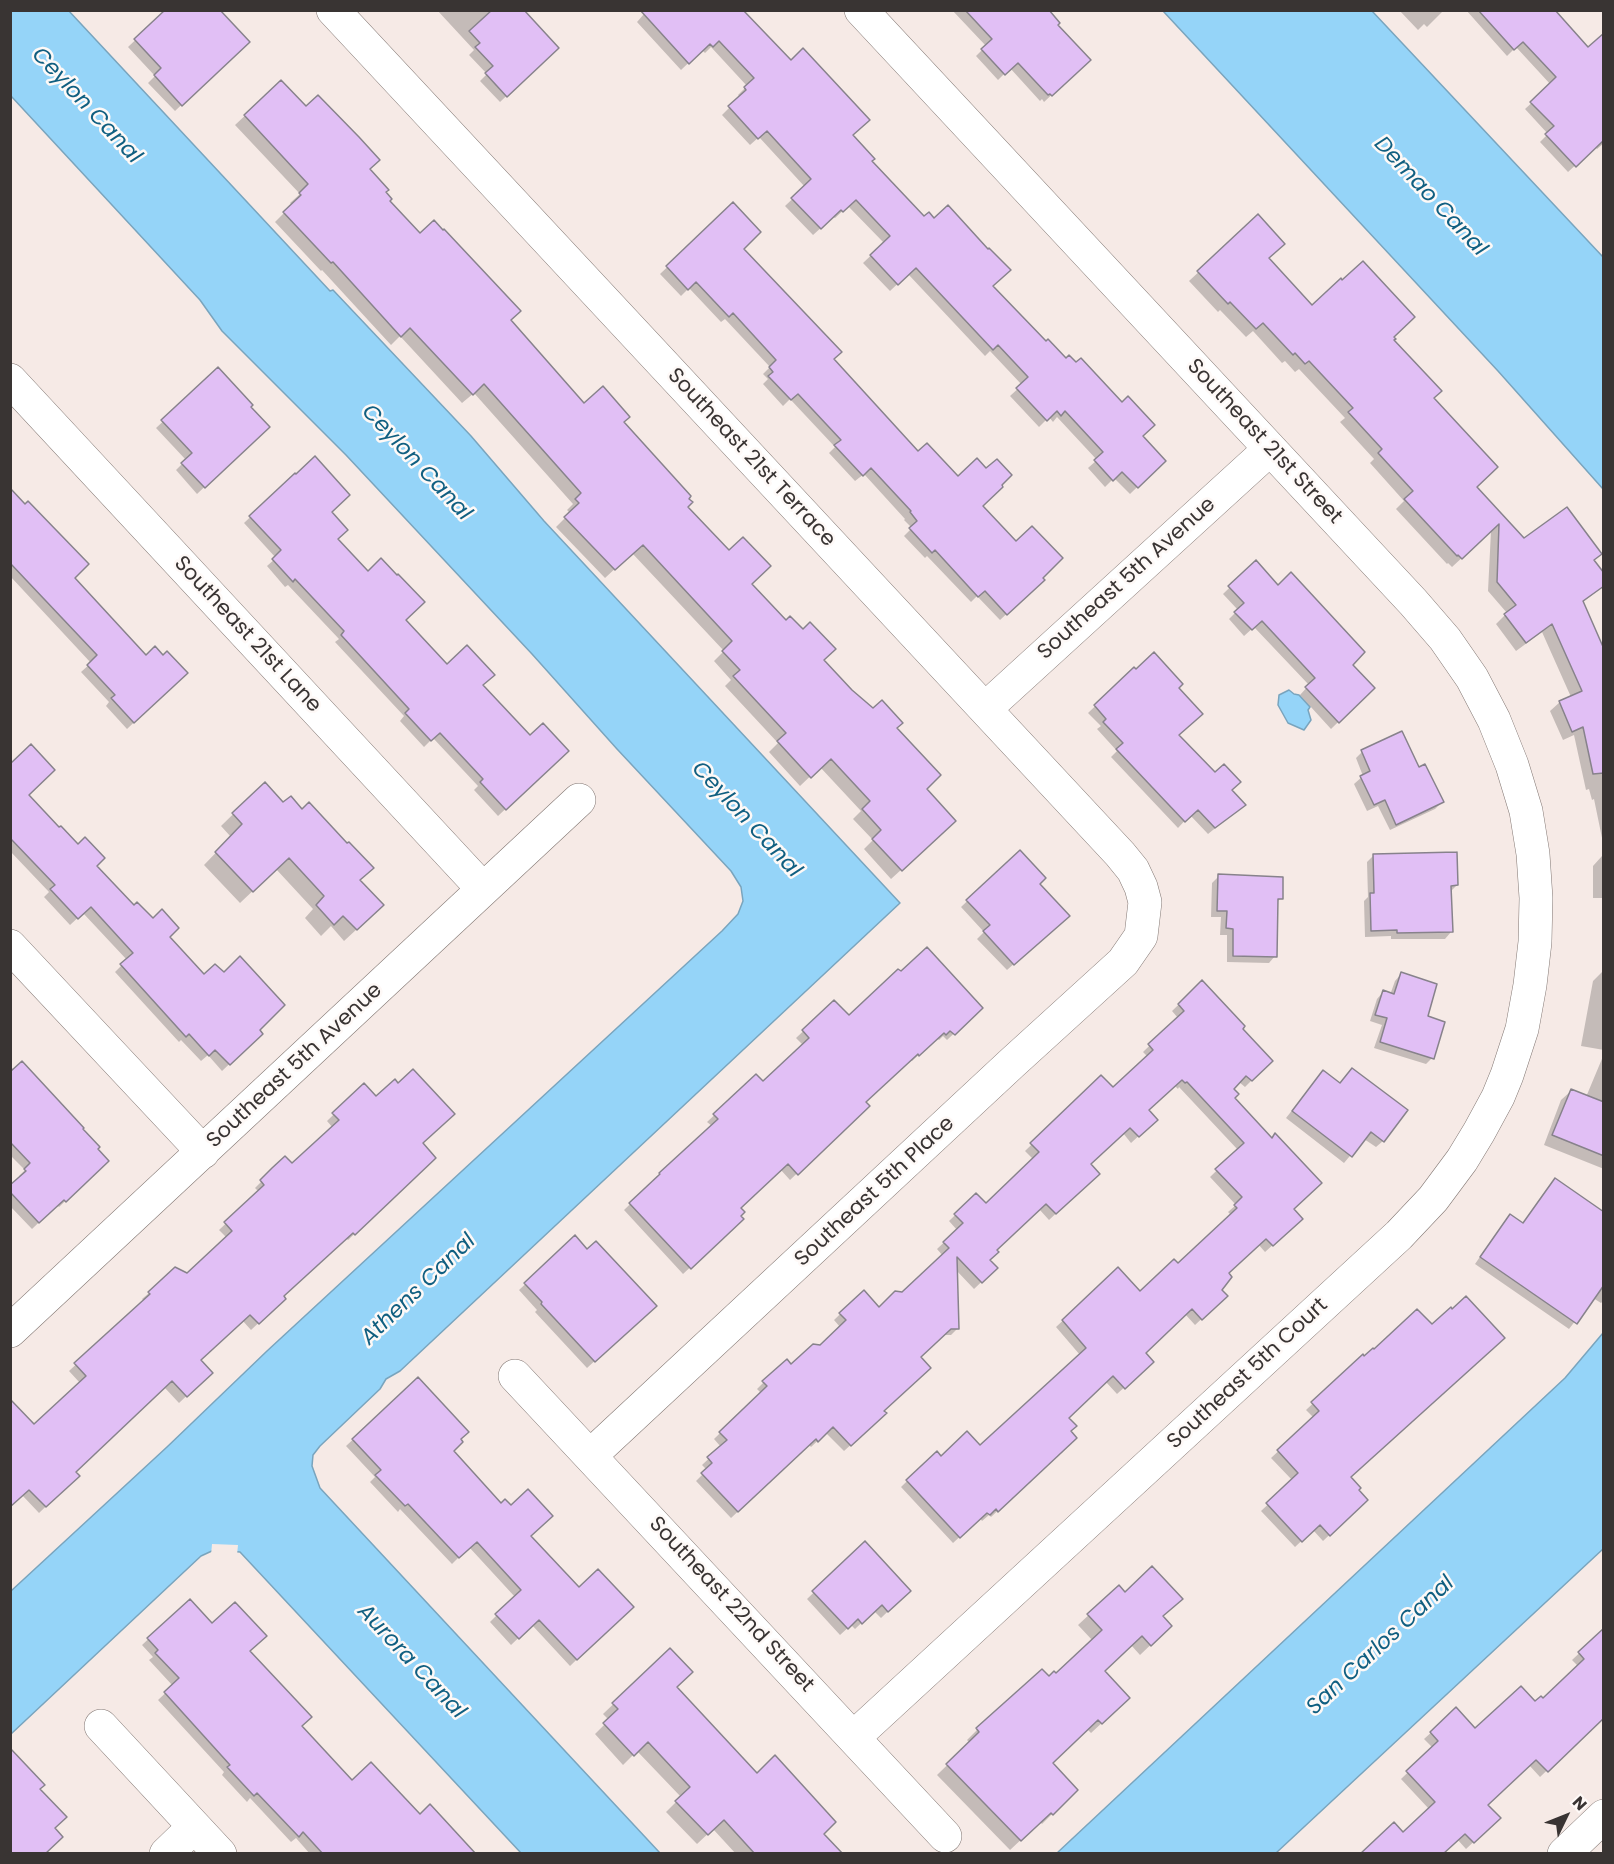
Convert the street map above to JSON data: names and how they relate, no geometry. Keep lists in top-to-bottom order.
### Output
{
  "streets": {
    "street": [
      "Southeast 21st Street",
      "Southeast 21st Terrace",
      "Southeast 5th Avenue",
      "Southeast 21st Lane",
      "Southeast 5th Place",
      "Southeast 5th Court",
      "Southeast 22nd Street"
    ]
  },
  "crossings": [
    ["Southeast 21st Street", "Southeast 5th Avenue"],
    ["Southeast 21st Street", "Southeast 5th Court"],
    ["Southeast 21st Terrace", "Southeast 5th Avenue"],
    ["Southeast 21st Terrace", "Southeast 5th Place"],
    ["Southeast 5th Avenue", "Southeast 21st Lane"],
    ["Southeast 5th Place", "Southeast 22nd Street"],
    ["Southeast 5th Court", "Southeast 22nd Street"]
  ],
  "water": [
    "Ceylon Canal",
    "Demao Canal",
    "Athens Canal",
    "San Carlos Canal",
    "Aurora Canal"
  ],
  "north": "top right"
}
